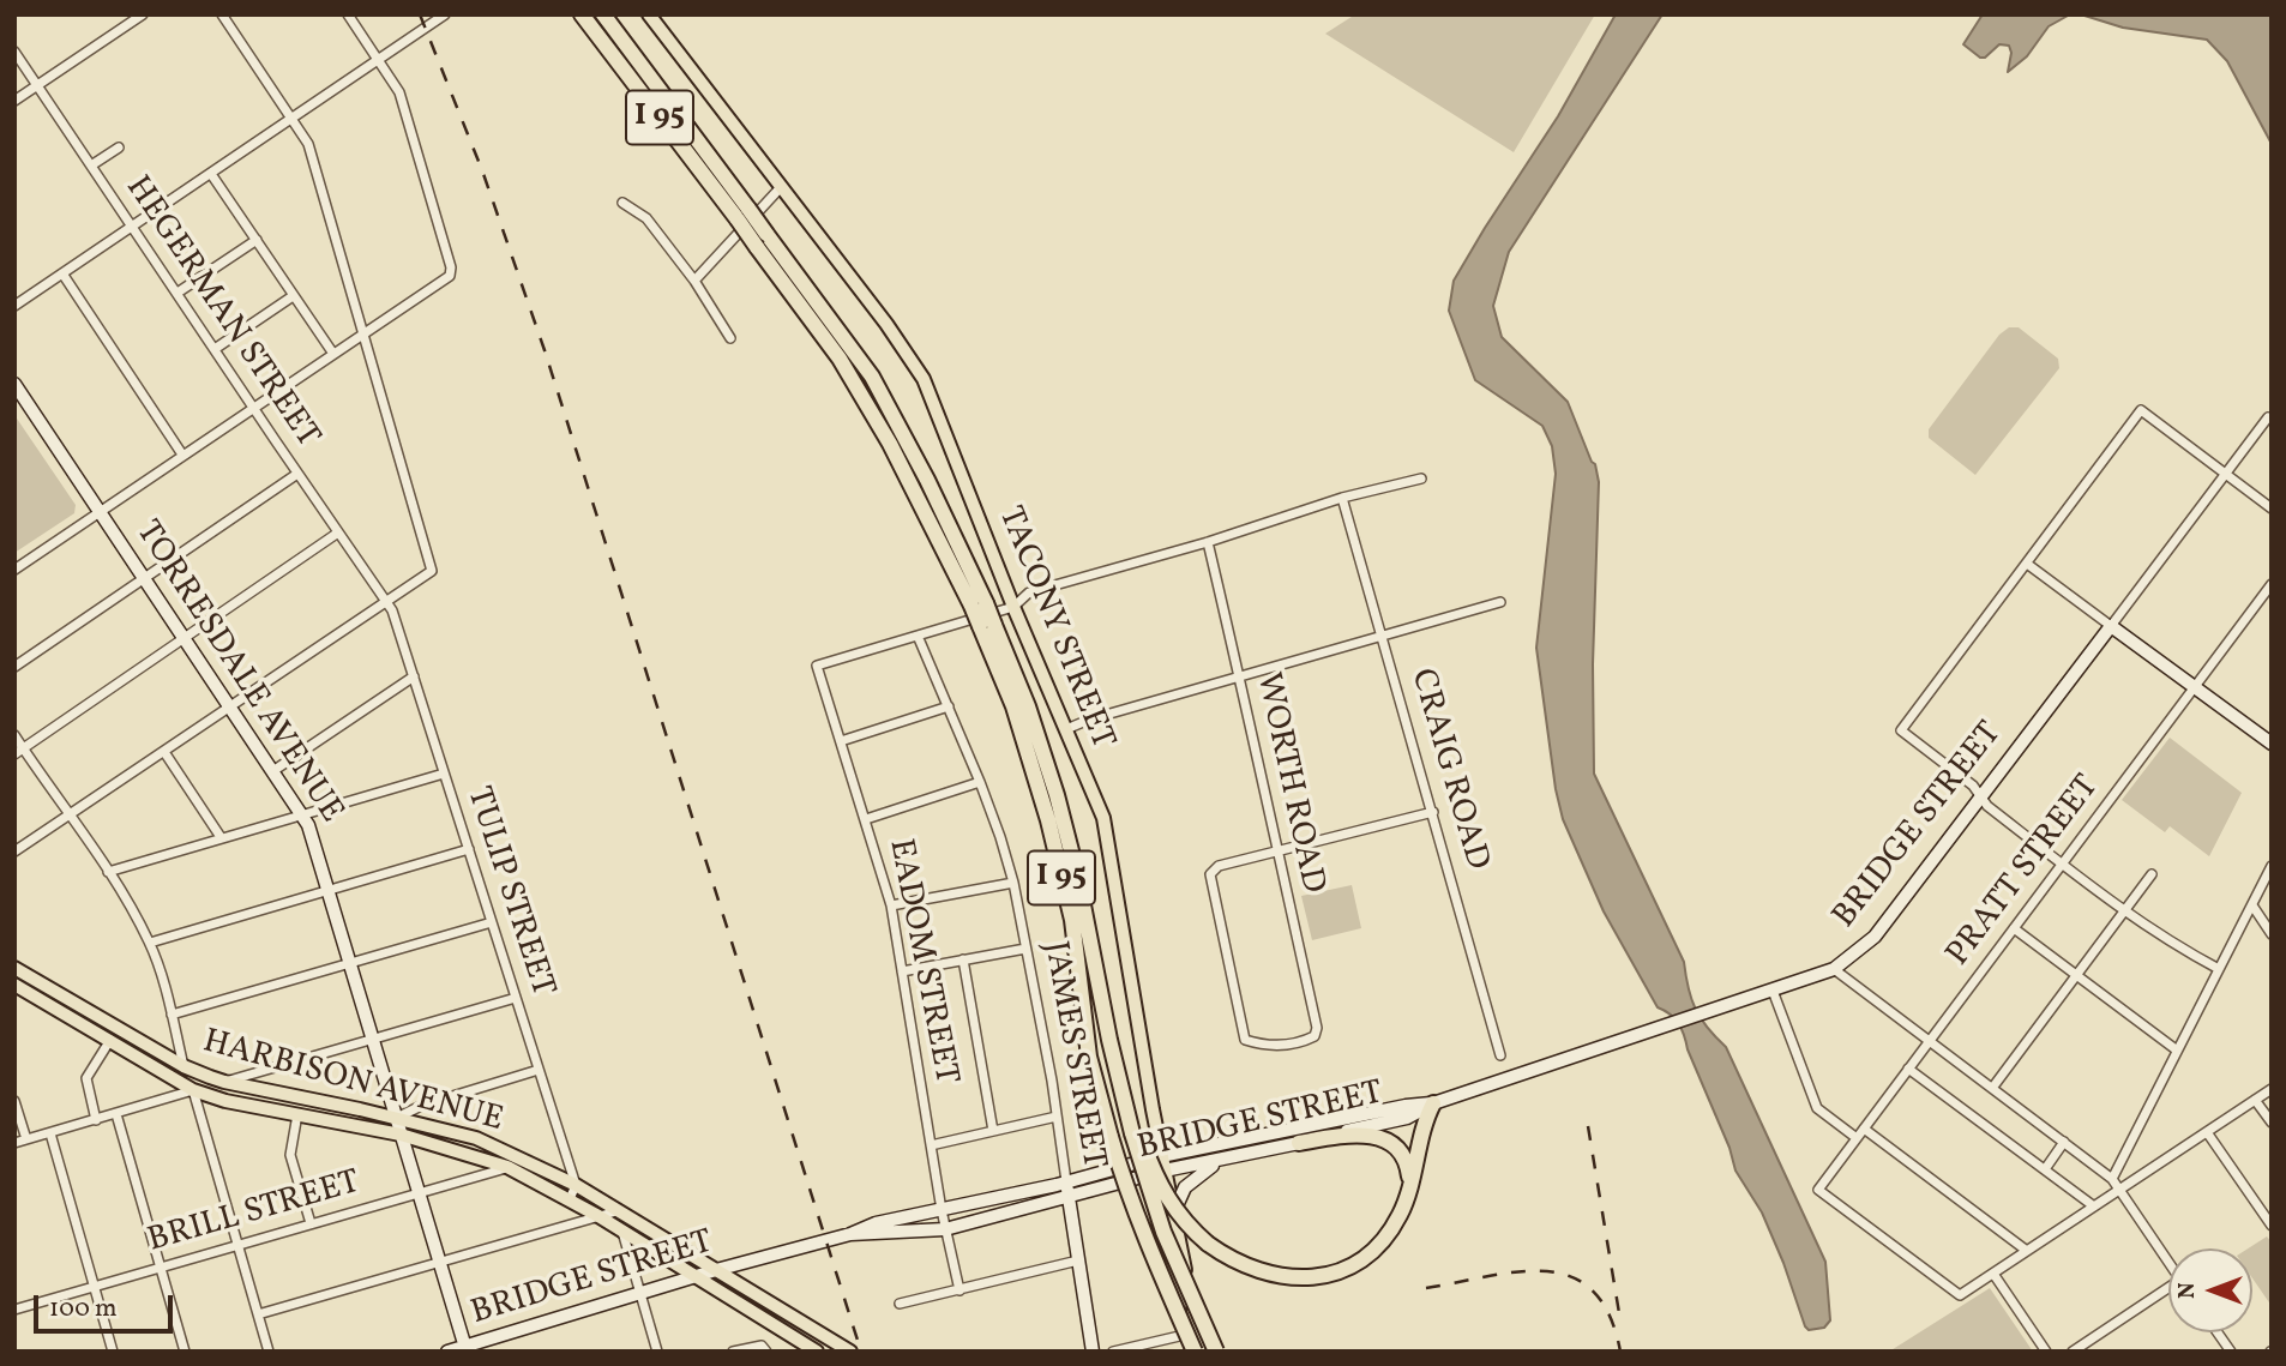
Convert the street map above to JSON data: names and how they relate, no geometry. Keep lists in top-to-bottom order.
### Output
{
  "streets": {
    "highway": ["I 95"],
    "main road": [
      "TACONY STREET",
      "TORRESDALE AVENUE",
      "BRIDGE STREET",
      "JAMES STREET",
      "HARBISON AVENUE"
    ],
    "street": [
      "HEGERMAN STREET",
      "CRAIG ROAD",
      "WORTH ROAD",
      "PRATT STREET",
      "TULIP STREET",
      "EADOM STREET",
      "BRILL STREET"
    ]
  },
  "crossings": [
    ["HEGERMAN STREET", "TULIP STREET"],
    ["TACONY STREET", "BRIDGE STREET"],
    ["TORRESDALE AVENUE", "BRIDGE STREET"],
    ["TORRESDALE AVENUE", "HARBISON AVENUE"],
    ["TORRESDALE AVENUE", "BRILL STREET"],
    ["BRIDGE STREET", "EADOM STREET"],
    ["BRIDGE STREET", "JAMES STREET"],
    ["BRIDGE STREET", "HARBISON AVENUE"],
    ["TULIP STREET", "HARBISON AVENUE"],
    ["EADOM STREET", "JAMES STREET"],
    ["HARBISON AVENUE", "BRILL STREET"]
  ],
  "scale_bar": "100 m",
  "north": "left"
}
